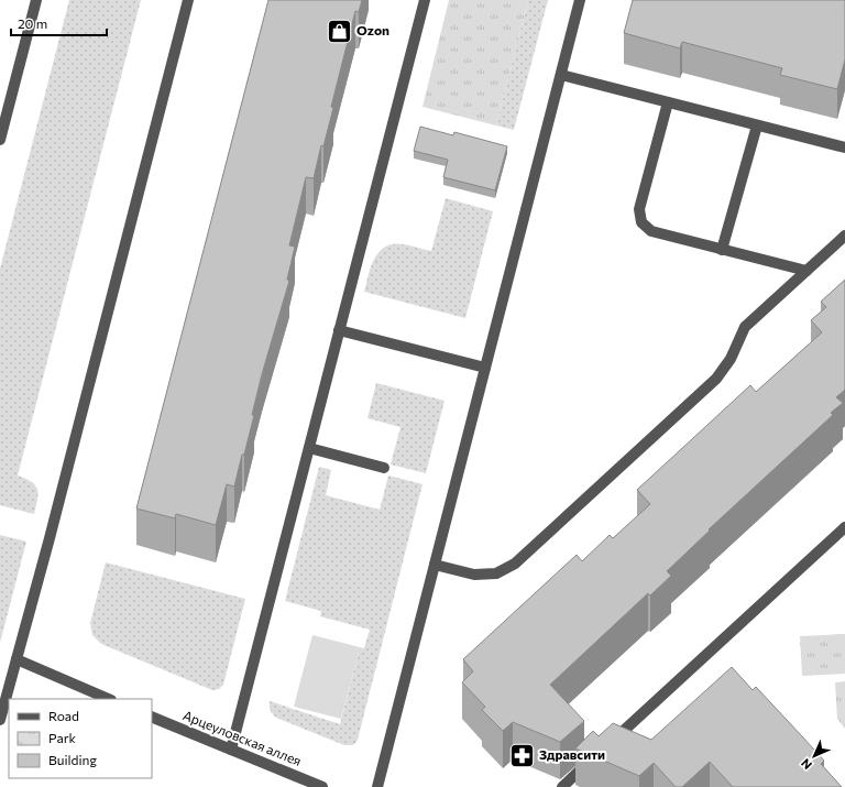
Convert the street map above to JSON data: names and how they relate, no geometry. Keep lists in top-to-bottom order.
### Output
{
  "streets": {
    "street": ["Арцеуловская аллея"]
  },
  "places": {
    "shop": ["Ozon"],
    "pharmacy": ["Здравсити"]
  },
  "legend": ["Road", "Park", "Building"],
  "scale_bar": "20 m",
  "north": "bottom left"
}
